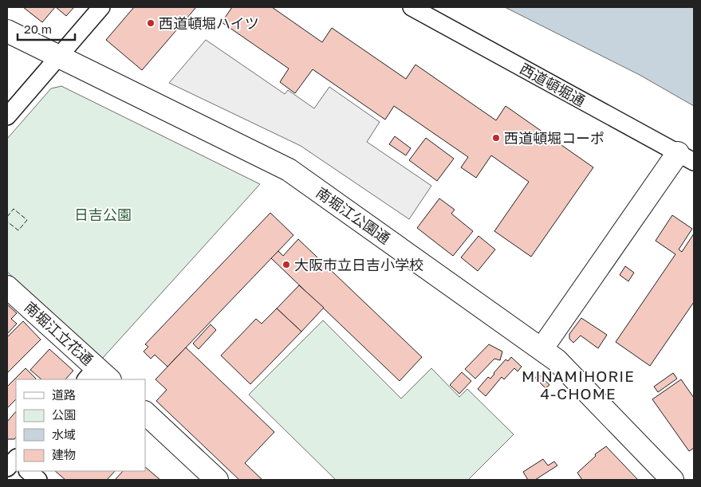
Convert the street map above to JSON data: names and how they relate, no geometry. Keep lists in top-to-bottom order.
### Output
{
  "streets": {
    "street": ["西道頓堀通", "南堀江公園通", "南堀江立花通"]
  },
  "districts": ["MINAMIHORIE 4-CHOME"],
  "parks": ["日吉公園"],
  "places": ["西道頓堀ハイツ", "西道頓堀コーポ", "大阪市立日吉小学校"],
  "legend": [
    "道路",
    "公園",
    "水域",
    "建物"
  ],
  "scale_bar": "20 m"
}
